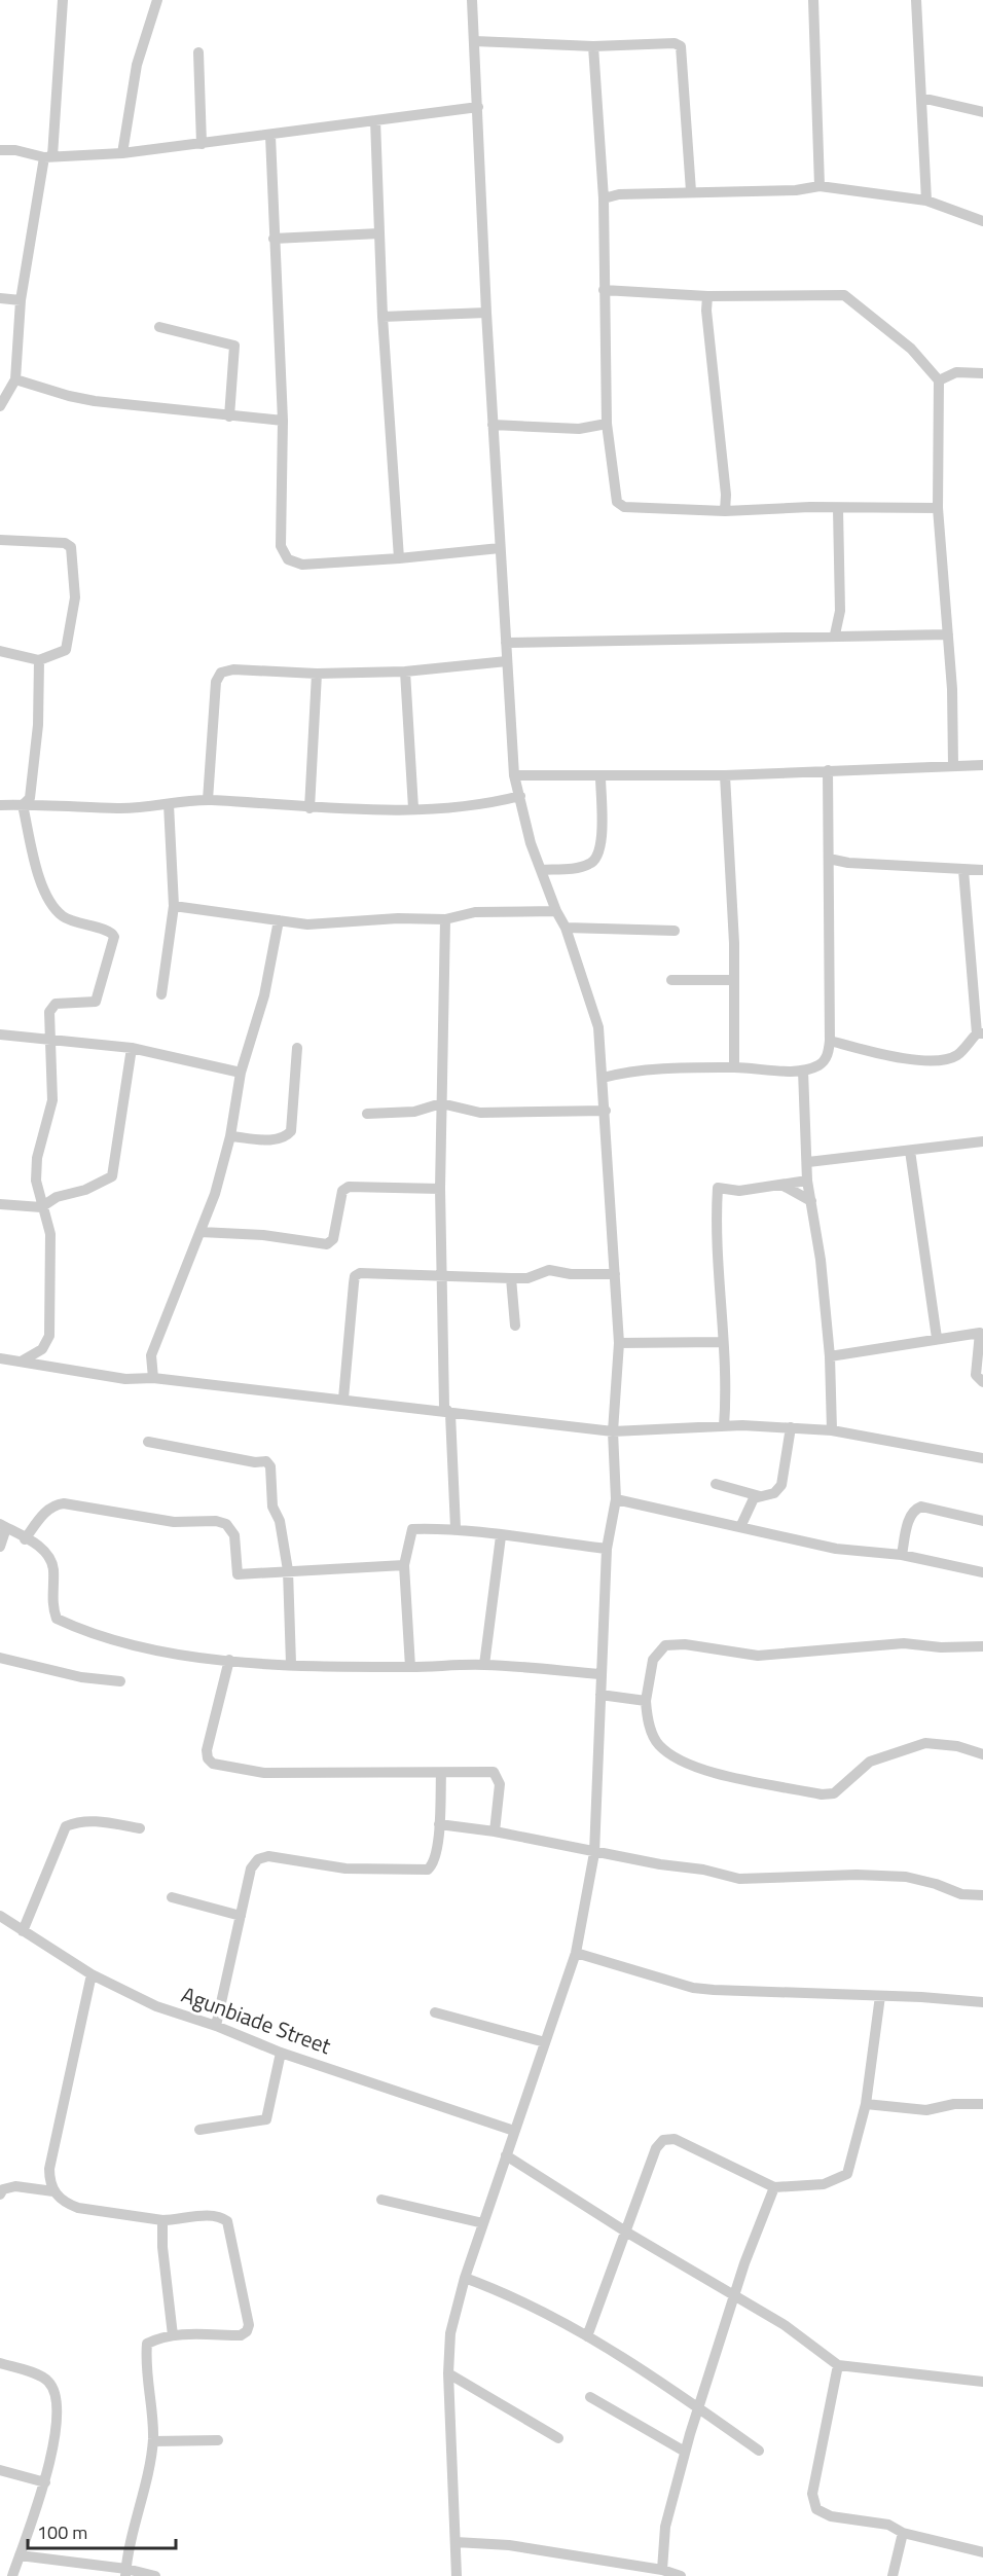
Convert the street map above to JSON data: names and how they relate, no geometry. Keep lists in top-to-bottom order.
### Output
{
  "streets": {
    "street": ["Agunbiade Street"]
  },
  "scale_bar": "100 m"
}
